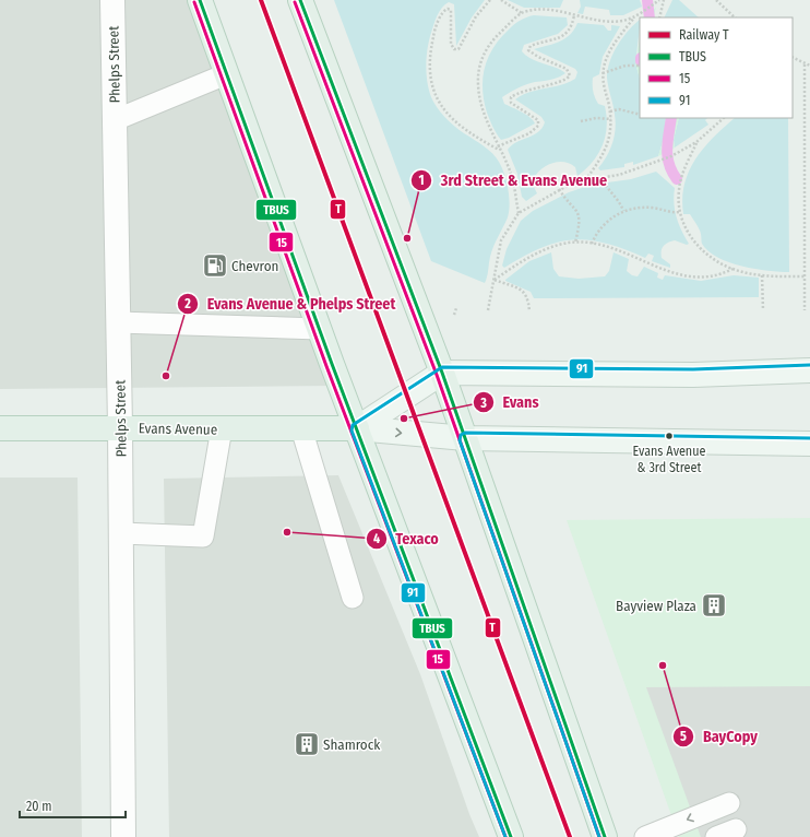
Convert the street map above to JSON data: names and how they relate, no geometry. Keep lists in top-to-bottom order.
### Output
{
  "streets": {
    "main road": ["Evans Avenue"],
    "street": ["Phelps Street"]
  },
  "crossings": [
    ["Phelps Street", "Evans Avenue"]
  ],
  "places": {
    "other": [
      "3rd Street & Evans Avenue",
      "Evans Avenue & Phelps Street",
      "Evans",
      "Evans Avenue & 3rd Street",
      "Texaco",
      "BayCopy"
    ],
    "fuel station": ["Chevron"],
    "building": ["Bayview Plaza", "Shamrock"]
  },
  "lines": [
    "rail line T",
    "transit line TBUS",
    "transit line 15",
    "transit line 91"
  ],
  "legend": [
    "Railway T",
    "TBUS",
    "15",
    "91"
  ],
  "scale_bar": "20 m"
}
